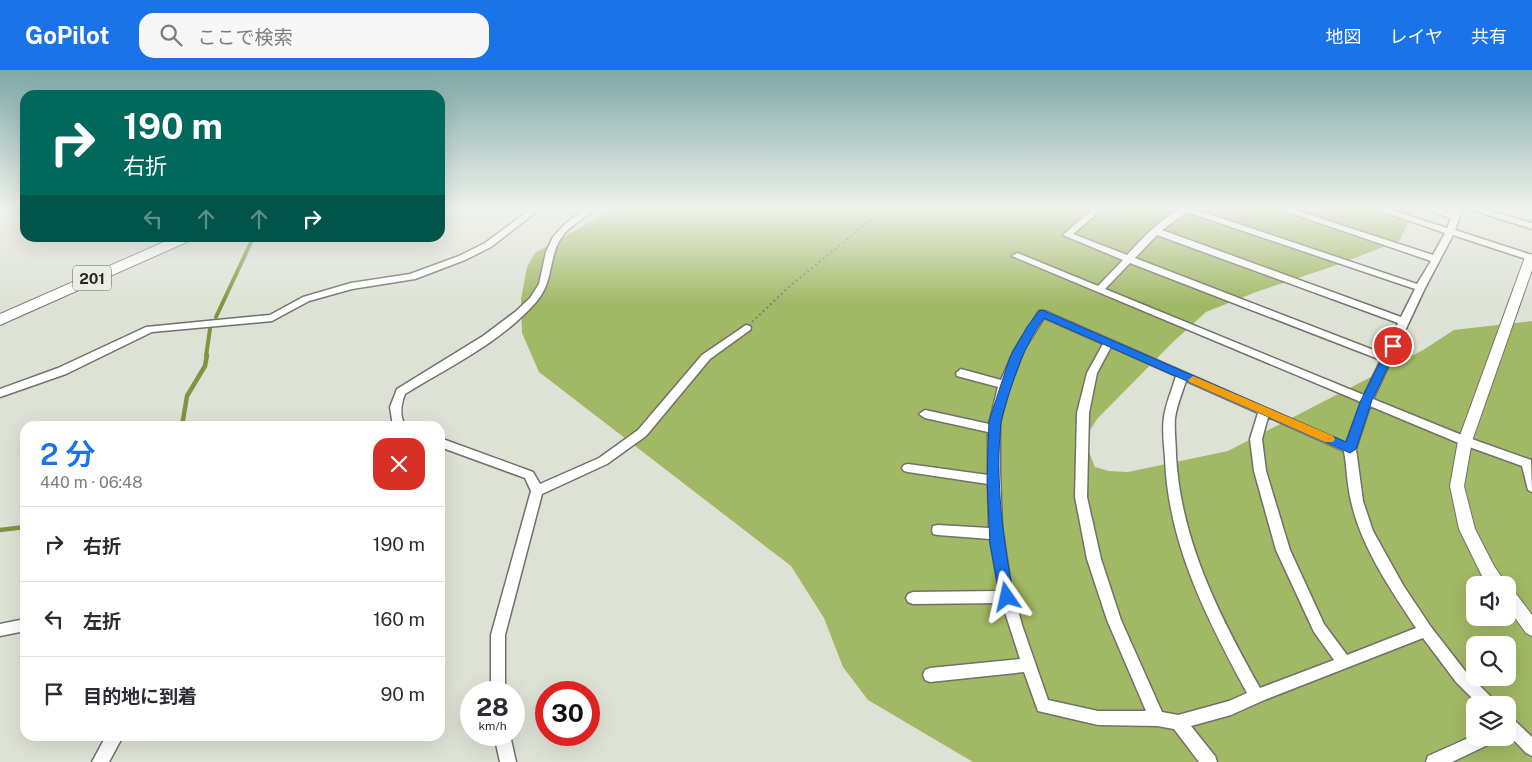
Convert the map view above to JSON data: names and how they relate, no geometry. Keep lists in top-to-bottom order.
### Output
{
  "streets": {
    "highway": ["201"]
  },
  "page": {
    "header": "GoPilot",
    "search": "ここで検索",
    "nav": ["地図", "レイヤ", "共有"],
    "turn": ["190 m", "右折"],
    "heading": ["2 分", "440 m · 06:48"],
    "list": [
      {
        "name": "右折",
        "value": "190 m"
      },
      {
        "name": "左折",
        "value": "160 m"
      },
      {
        "name": "目的地に到着",
        "value": "90 m"
      }
    ],
    "speed": "28 km/h",
    "limit": "30"
  }
}
